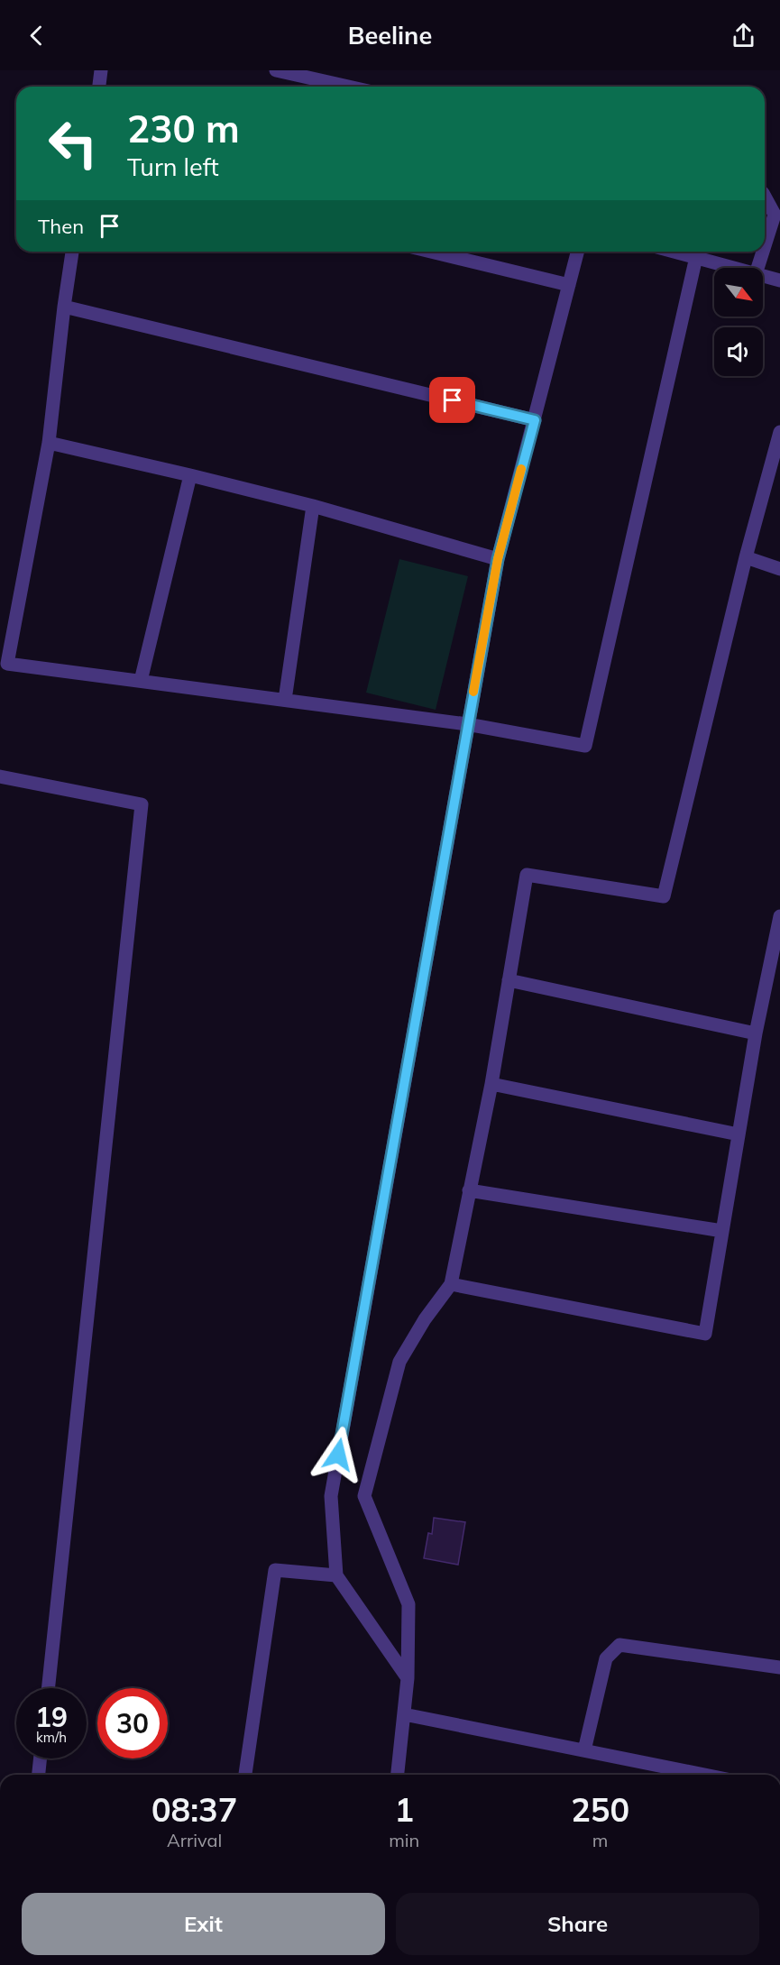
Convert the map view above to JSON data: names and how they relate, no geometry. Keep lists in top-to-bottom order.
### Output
{
  "north": "bottom right",
  "page": {
    "header": "Beeline",
    "turn": ["230 m", "Turn left"],
    "then": "Then",
    "speed": "19 km/h",
    "limit": "30",
    "eta": [
      "08:37",
      "Arrival",
      "1",
      "min",
      "250",
      "m"
    ],
    "buttons": ["Exit", "Share"]
  }
}
